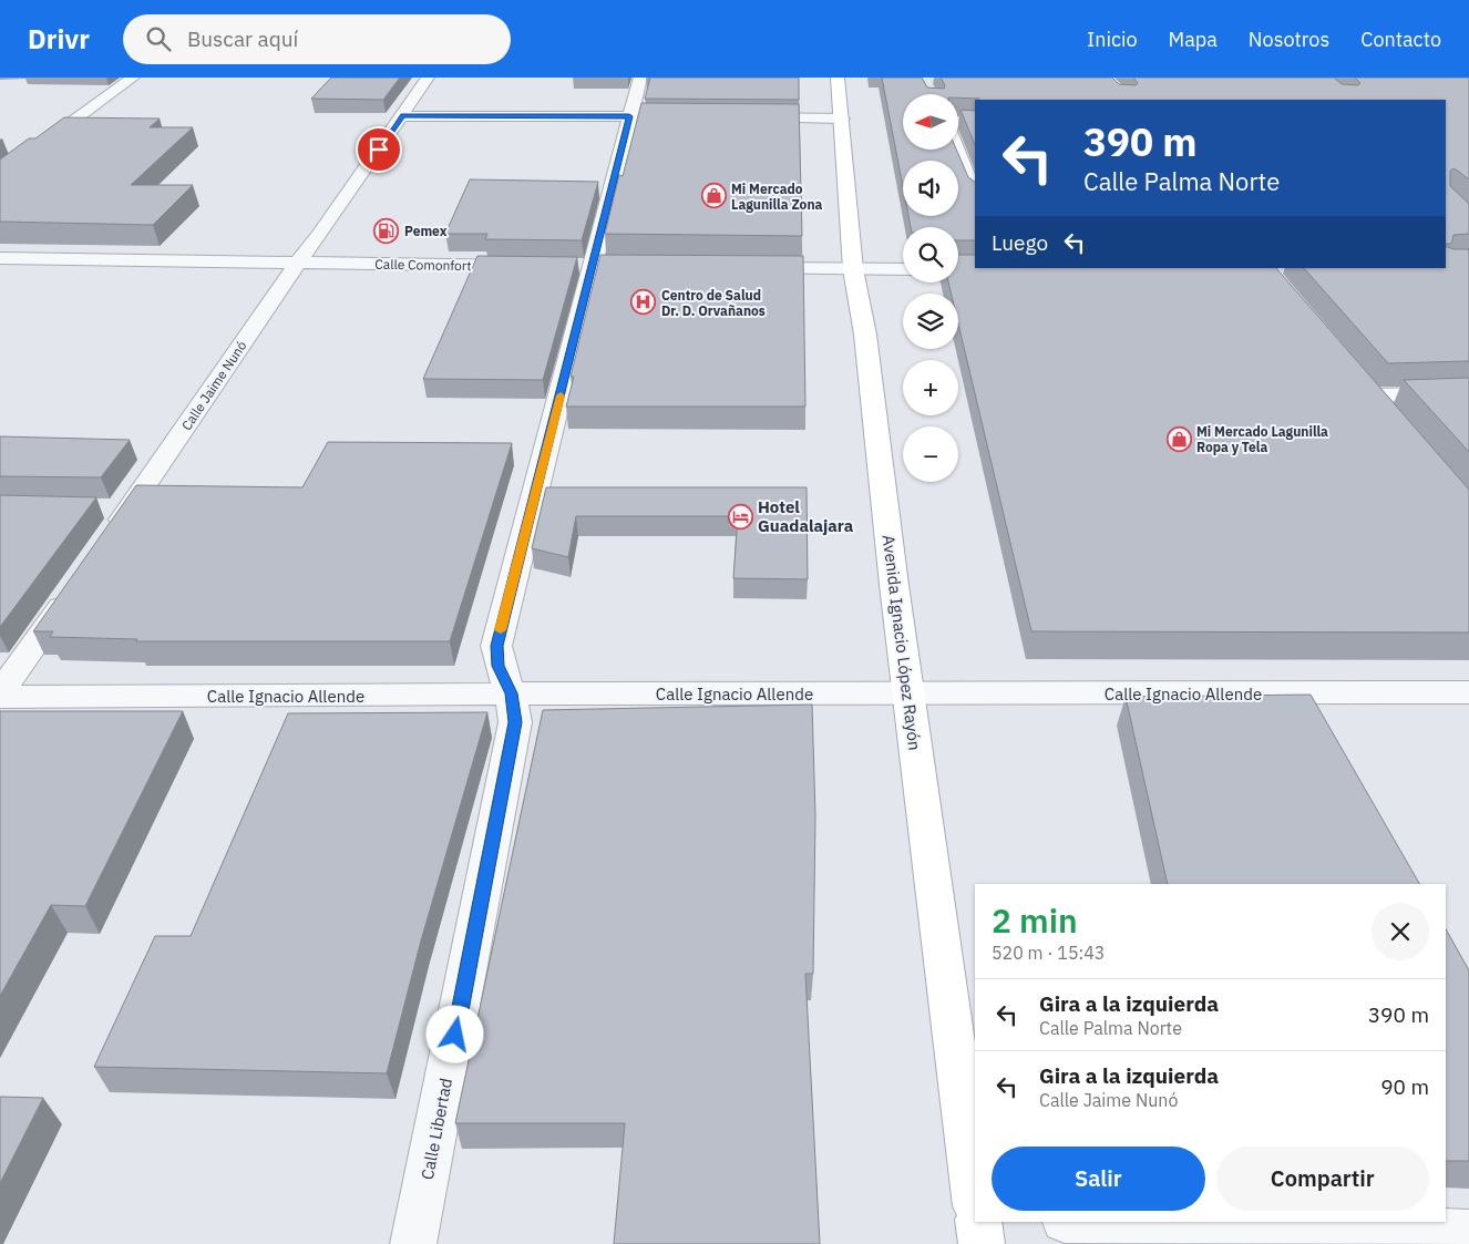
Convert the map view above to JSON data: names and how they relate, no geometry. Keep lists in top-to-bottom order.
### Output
{
  "streets": {
    "main road": ["Avenida Ignacio López Rayón"],
    "street": [
      "Calle Comonfort",
      "Calle Jaime Nunó",
      "Calle Ignacio Allende",
      "Calle Libertad"
    ]
  },
  "crossings": [
    ["Calle Comonfort", "Calle Jaime Nunó"],
    ["Avenida Ignacio López Rayón", "Calle Ignacio Allende"],
    ["Calle Ignacio Allende", "Calle Libertad"]
  ],
  "places": {
    "shop": ["Mi Mercado Lagunilla Zona", "Mi Mercado Lagunilla Ropa y Tela"],
    "fuel station": ["Pemex"],
    "hospital": ["Centro de Salud Dr. D. Orvañanos"],
    "hotel": ["Hotel Guadalajara"]
  },
  "north": "left",
  "page": {
    "header": "Drivr",
    "search": "Buscar aquí",
    "nav": [
      "Inicio",
      "Mapa",
      "Nosotros",
      "Contacto"
    ],
    "map_buttons": ["+", "−"],
    "turn": ["390 m", "Calle Palma Norte"],
    "then": "Luego",
    "heading": ["2 min", "520 m · 15:43"],
    "list": [
      {
        "name": "Gira a la izquierda",
        "note": "Calle Palma Norte",
        "value": "390 m"
      },
      {
        "name": "Gira a la izquierda",
        "note": "Calle Jaime Nunó",
        "value": "90 m"
      }
    ],
    "buttons": ["Salir", "Compartir"]
  }
}
